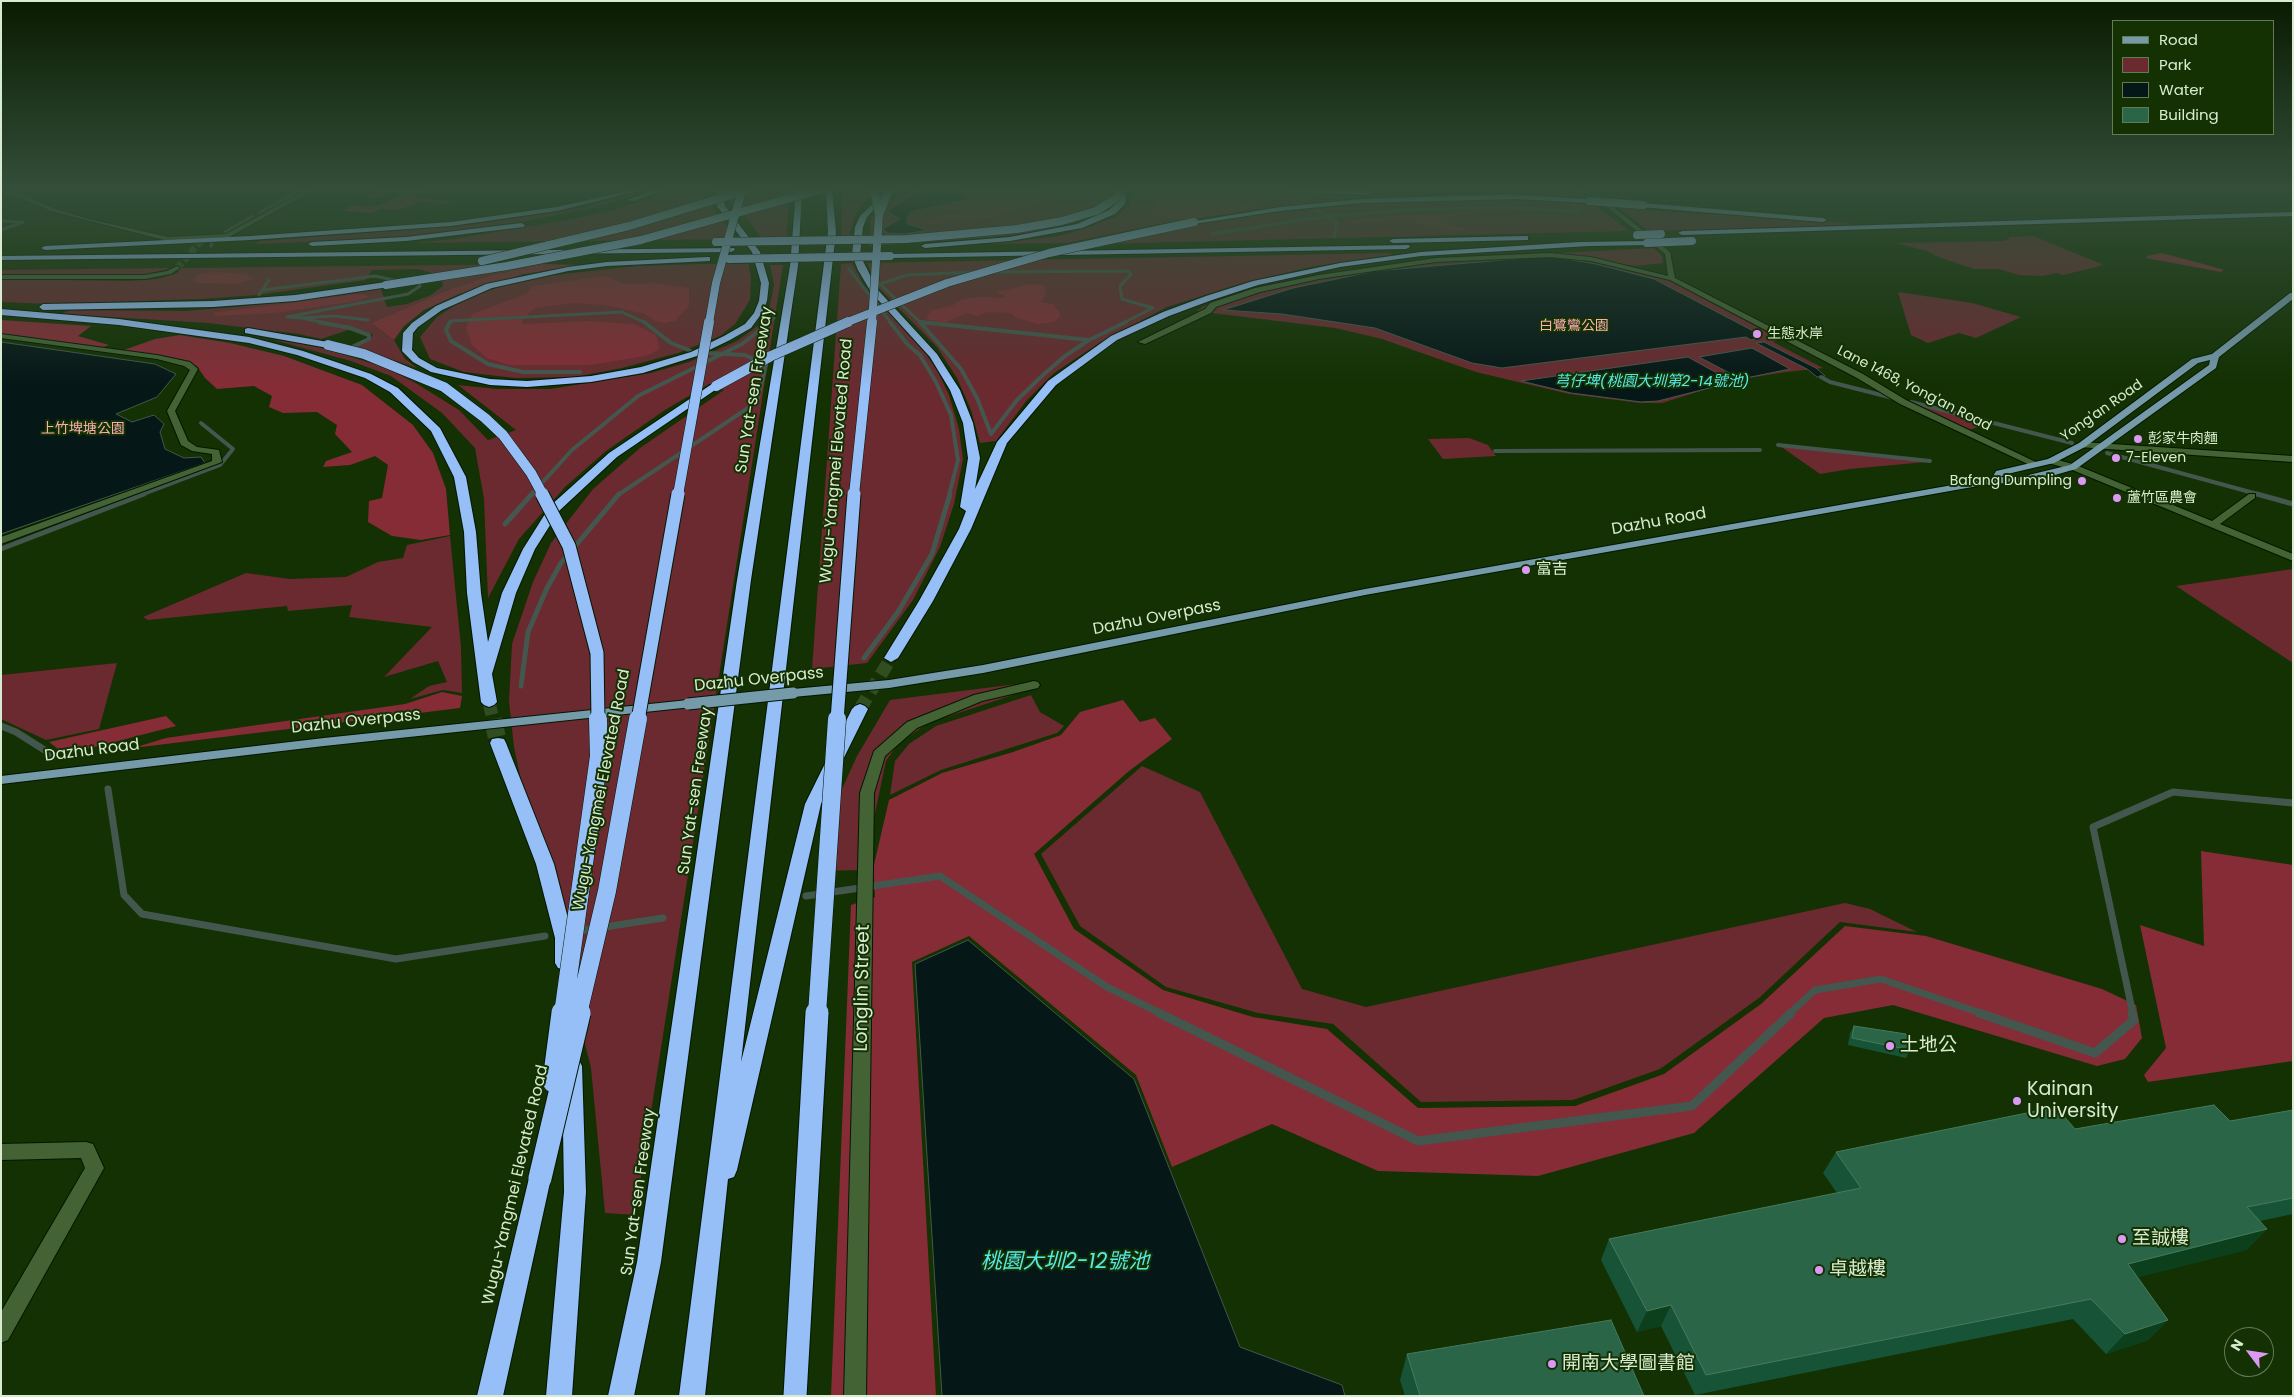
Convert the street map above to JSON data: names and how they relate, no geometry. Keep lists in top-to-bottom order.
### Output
{
  "streets": {
    "highway": ["Sun Yat-sen Freeway", "Wugu-Yangmei Elevated Road"],
    "main road": ["Yong'an Road", "Dazhu Road", "Dazhu Overpass"],
    "street": ["Lane 1468, Yong'an Road", "Longlin Street"]
  },
  "crossings": [
    ["Lane 1468, Yong'an Road", "Yong'an Road"],
    ["Yong'an Road", "Dazhu Road"],
    ["Dazhu Road", "Dazhu Overpass"]
  ],
  "water": ["芎仔埤(桃園大圳第2-14號池)", "桃園大圳2-12號池"],
  "parks": ["白鷺鸞公園", "上竹埤塘公園"],
  "places": [
    "生態水岸",
    "彭家牛肉麵",
    "7-Eleven",
    "Bafang Dumpling",
    "蘆竹區農會",
    "富吉",
    "土地公",
    "Kainan University",
    "至誠樓",
    "卓越樓",
    "開南大學圖書館"
  ],
  "legend": [
    "Road",
    "Park",
    "Water",
    "Building"
  ],
  "north": "top left"
}
